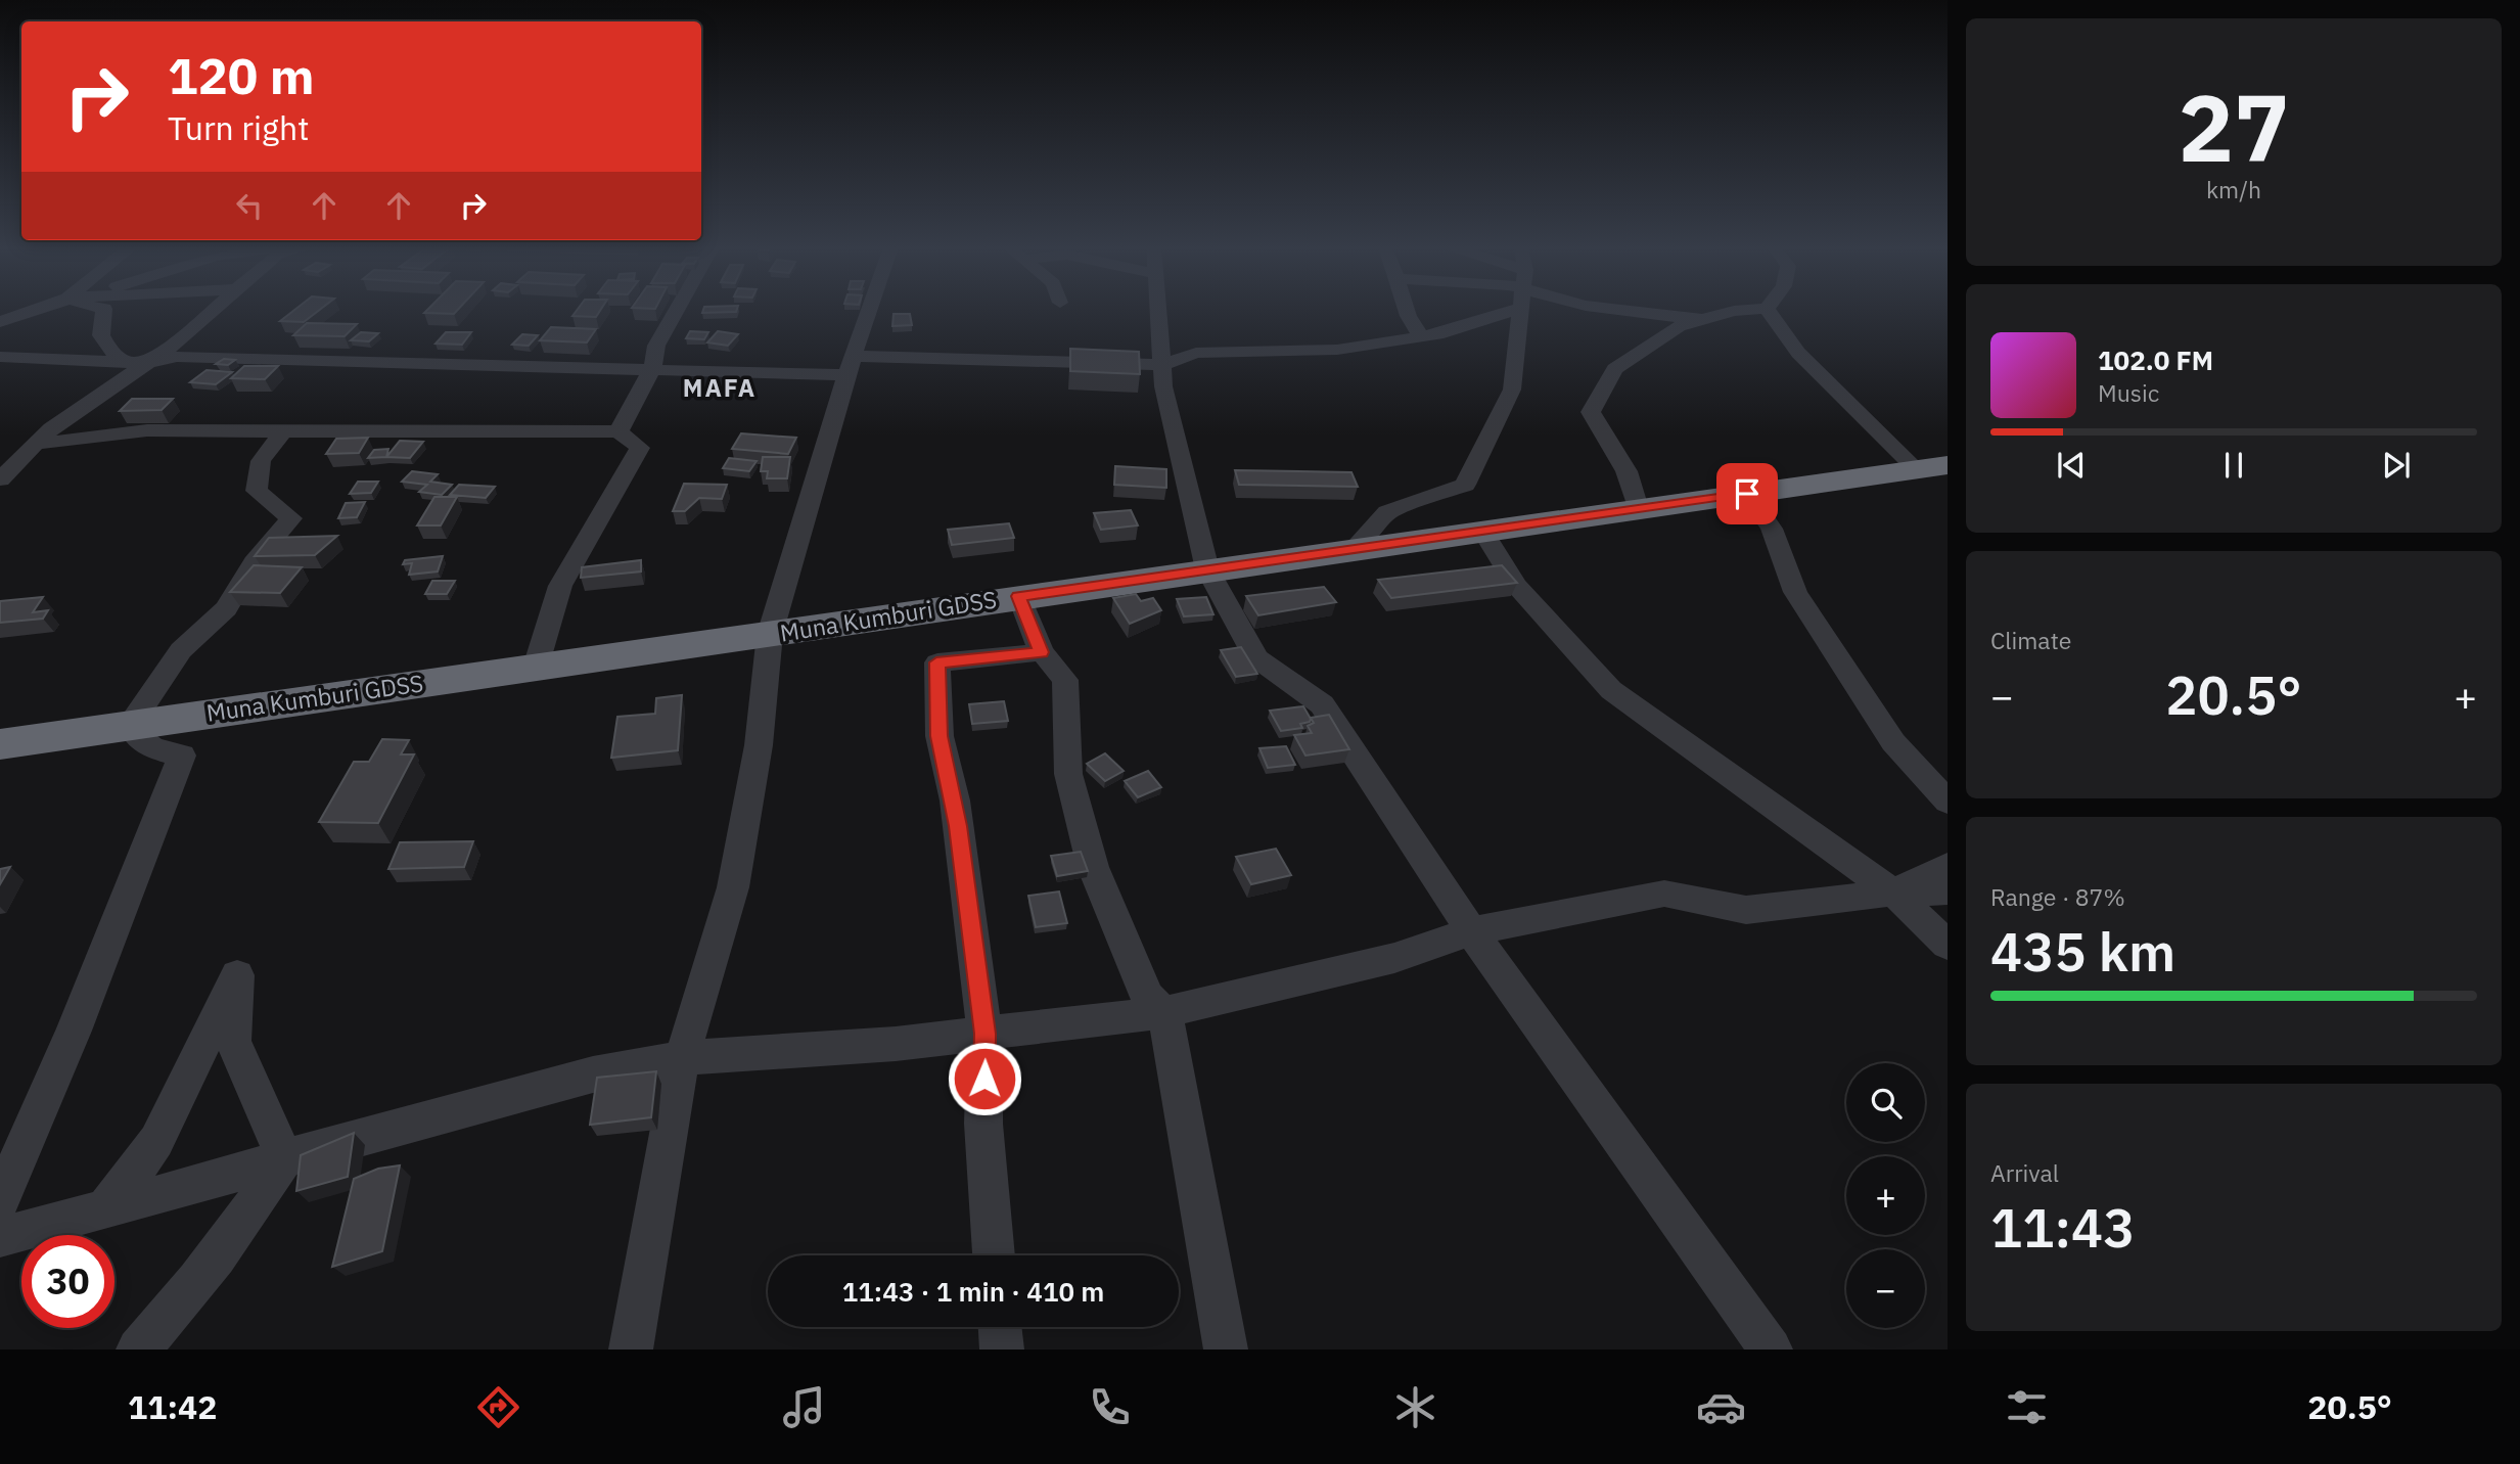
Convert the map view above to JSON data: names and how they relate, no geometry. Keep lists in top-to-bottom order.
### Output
{
  "streets": {
    "highway": ["Muna Kumburi GDSS"]
  },
  "districts": ["MAFA"],
  "page": {
    "tile": [
      ["27", "km/h"],
      "Climate",
      ["Range · 87%", "435 km"],
      ["Arrival", "11:43"]
    ],
    "turn": ["120 m", "Turn right"],
    "song": ["102.0 FM", "Music"],
    "heat": ["−", "20.5°", "+"],
    "map_buttons": ["+", "−"],
    "limit": "30",
    "trip": "11:43 · 1 min · 410 m",
    "tabs": ["11:42", "20.5°"]
  }
}
